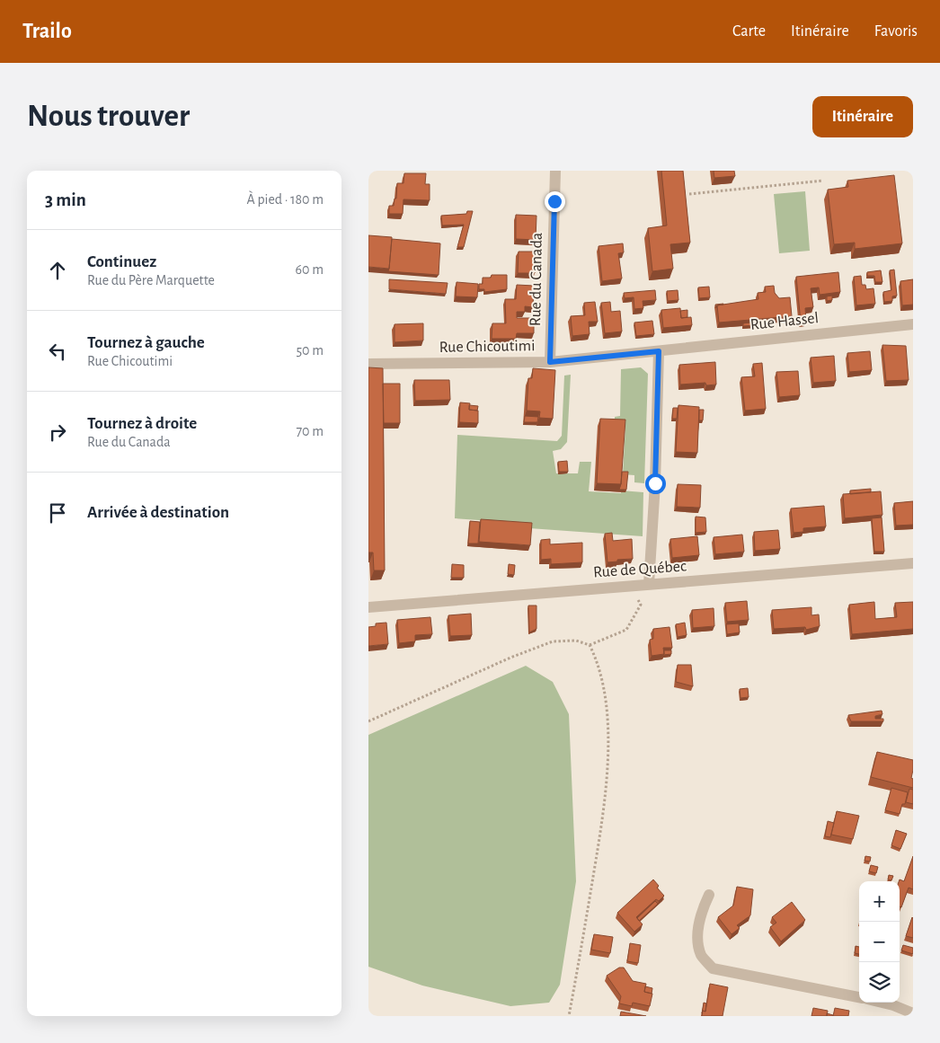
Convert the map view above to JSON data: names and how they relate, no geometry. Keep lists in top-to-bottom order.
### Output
{
  "streets": {
    "street": [
      "Rue du Canada",
      "Rue Hassel",
      "Rue Chicoutimi",
      "Rue de Québec"
    ]
  },
  "crossings": [
    ["Rue du Canada", "Rue Chicoutimi"],
    ["Rue Hassel", "Rue Chicoutimi"]
  ],
  "page": {
    "header": "Trailo",
    "nav": ["Carte", "Itinéraire", "Favoris"],
    "buttons": "Itinéraire",
    "title": "Nous trouver",
    "heading": ["3 min", "À pied · 180 m"],
    "list": [
      ["Continuez", "Rue du Père Marquette", "60 m"],
      ["Tournez à gauche", "Rue Chicoutimi", "50 m"],
      ["Tournez à droite", "Rue du Canada", "70 m"],
      "Arrivée à destination"
    ],
    "map_buttons": ["+", "−"]
  }
}
